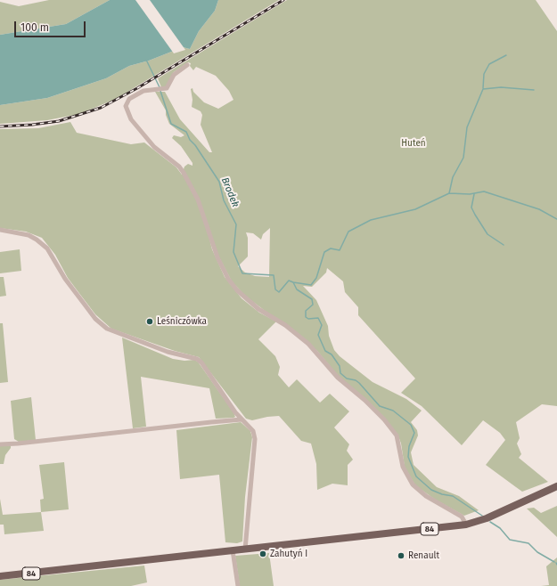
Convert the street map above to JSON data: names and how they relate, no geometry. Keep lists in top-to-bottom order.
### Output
{
  "streets": {
    "main road": ["84"]
  },
  "water": ["Brodek"],
  "parks": ["Huteń"],
  "places": ["Leśniczówka", "Zahutyń I", "Renault"],
  "scale_bar": "100 m"
}
